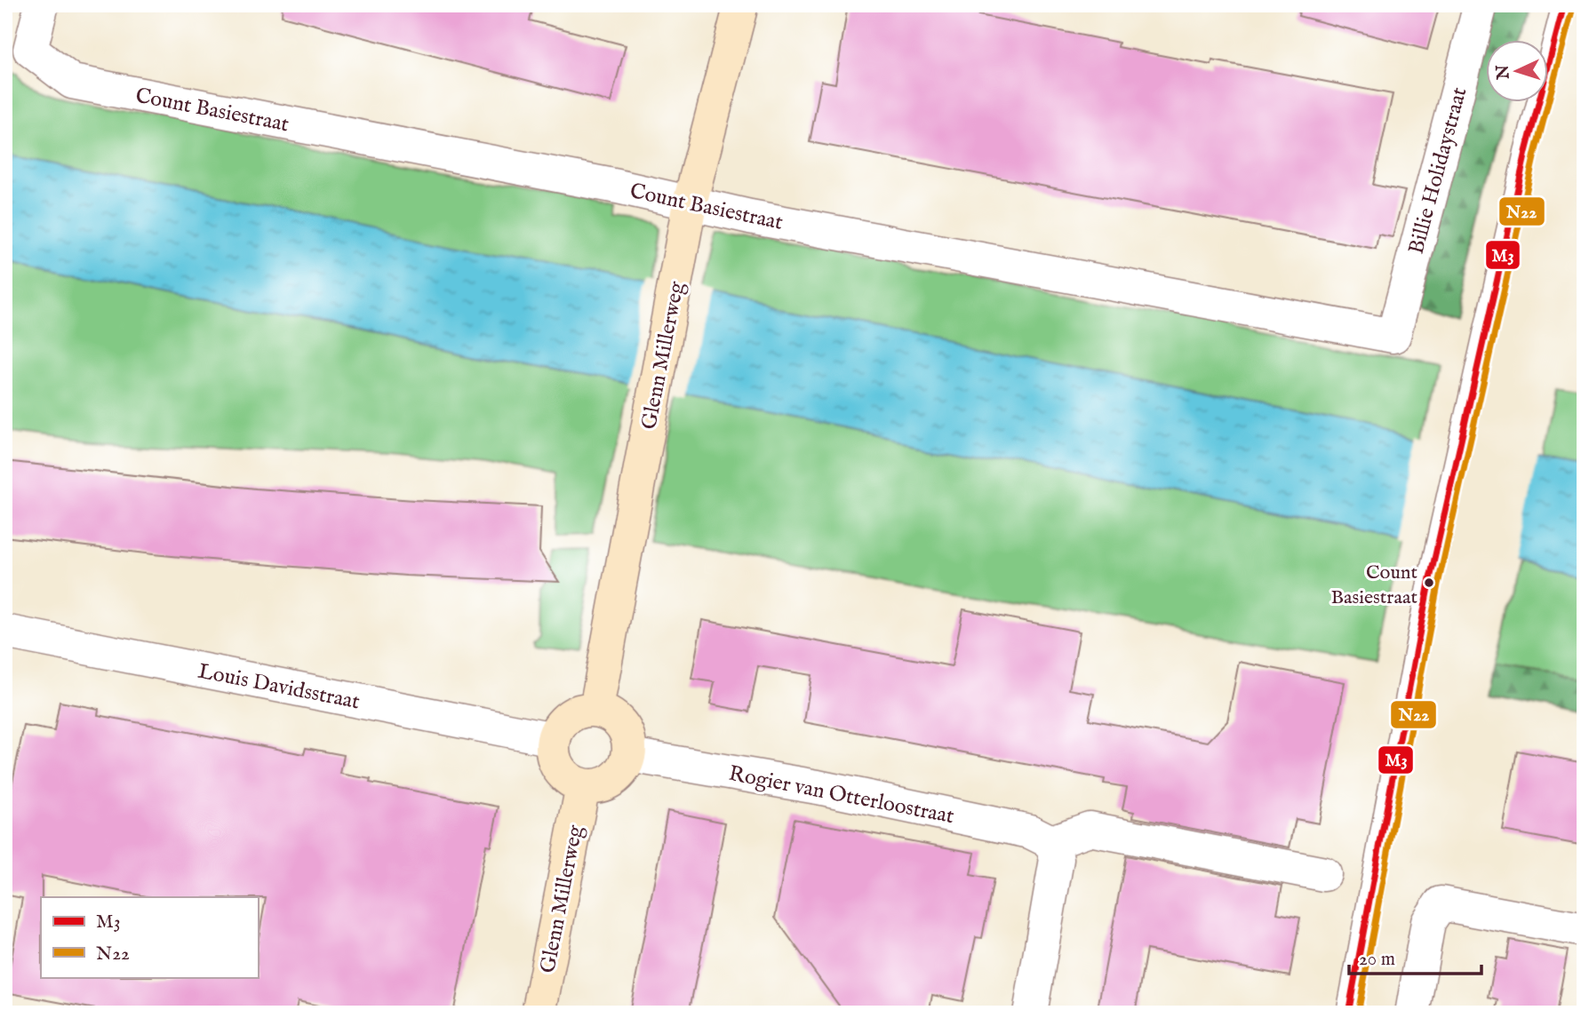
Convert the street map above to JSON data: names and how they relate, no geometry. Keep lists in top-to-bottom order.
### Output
{
  "streets": {
    "street": [
      "Count Basiestraat",
      "Billie Holidaystraat",
      "Glenn Millerweg",
      "Louis Davidsstraat",
      "Rogier van Otterloostraat"
    ]
  },
  "crossings": [
    ["Count Basiestraat", "Billie Holidaystraat"],
    ["Count Basiestraat", "Glenn Millerweg"],
    ["Glenn Millerweg", "Louis Davidsstraat"],
    ["Glenn Millerweg", "Rogier van Otterloostraat"],
    ["Louis Davidsstraat", "Rogier van Otterloostraat"]
  ],
  "places": ["Count Basiestraat"],
  "lines": ["transit line M3", "transit line N22"],
  "legend": ["M3", "N22"],
  "scale_bar": "20 m",
  "north": "left"
}
